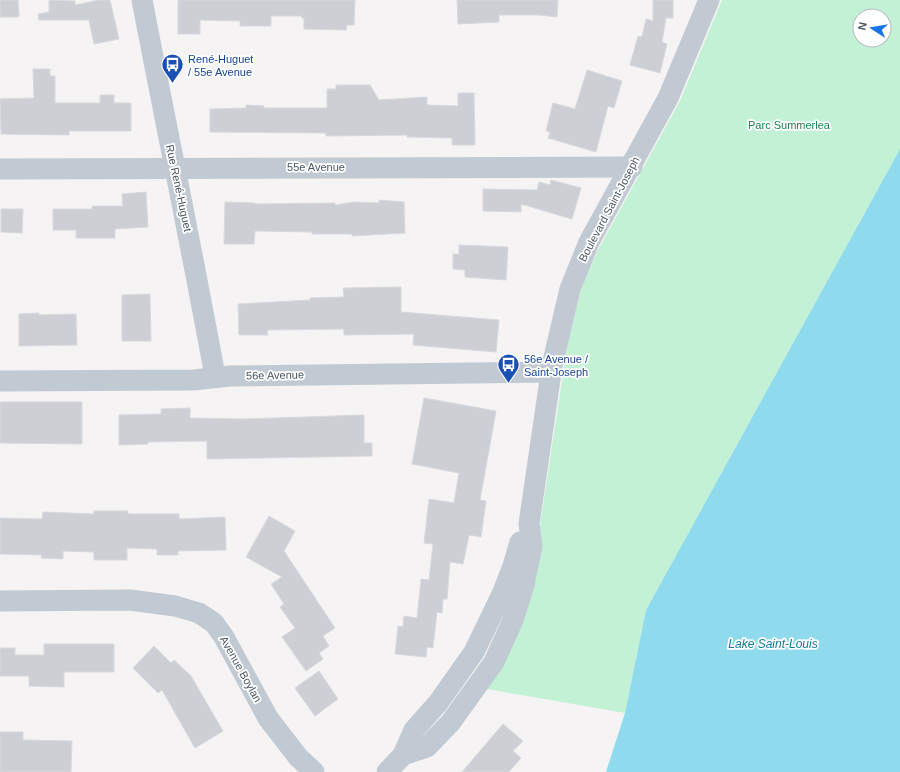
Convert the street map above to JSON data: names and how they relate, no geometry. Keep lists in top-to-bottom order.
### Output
{
  "streets": {
    "street": [
      "55e Avenue",
      "Rue René-Huguet",
      "Boulevard Saint-Joseph",
      "56e Avenue",
      "Avenue Boylan"
    ]
  },
  "crossings": [
    ["55e Avenue", "Rue René-Huguet"],
    ["55e Avenue", "Boulevard Saint-Joseph"],
    ["Rue René-Huguet", "56e Avenue"],
    ["Boulevard Saint-Joseph", "56e Avenue"]
  ],
  "water": ["Lake Saint-Louis"],
  "parks": ["Parc Summerlea"],
  "places": {
    "bus stop": ["René-Huguet / 55e Avenue", "56e Avenue / Saint-Joseph"]
  },
  "north": "left"
}
